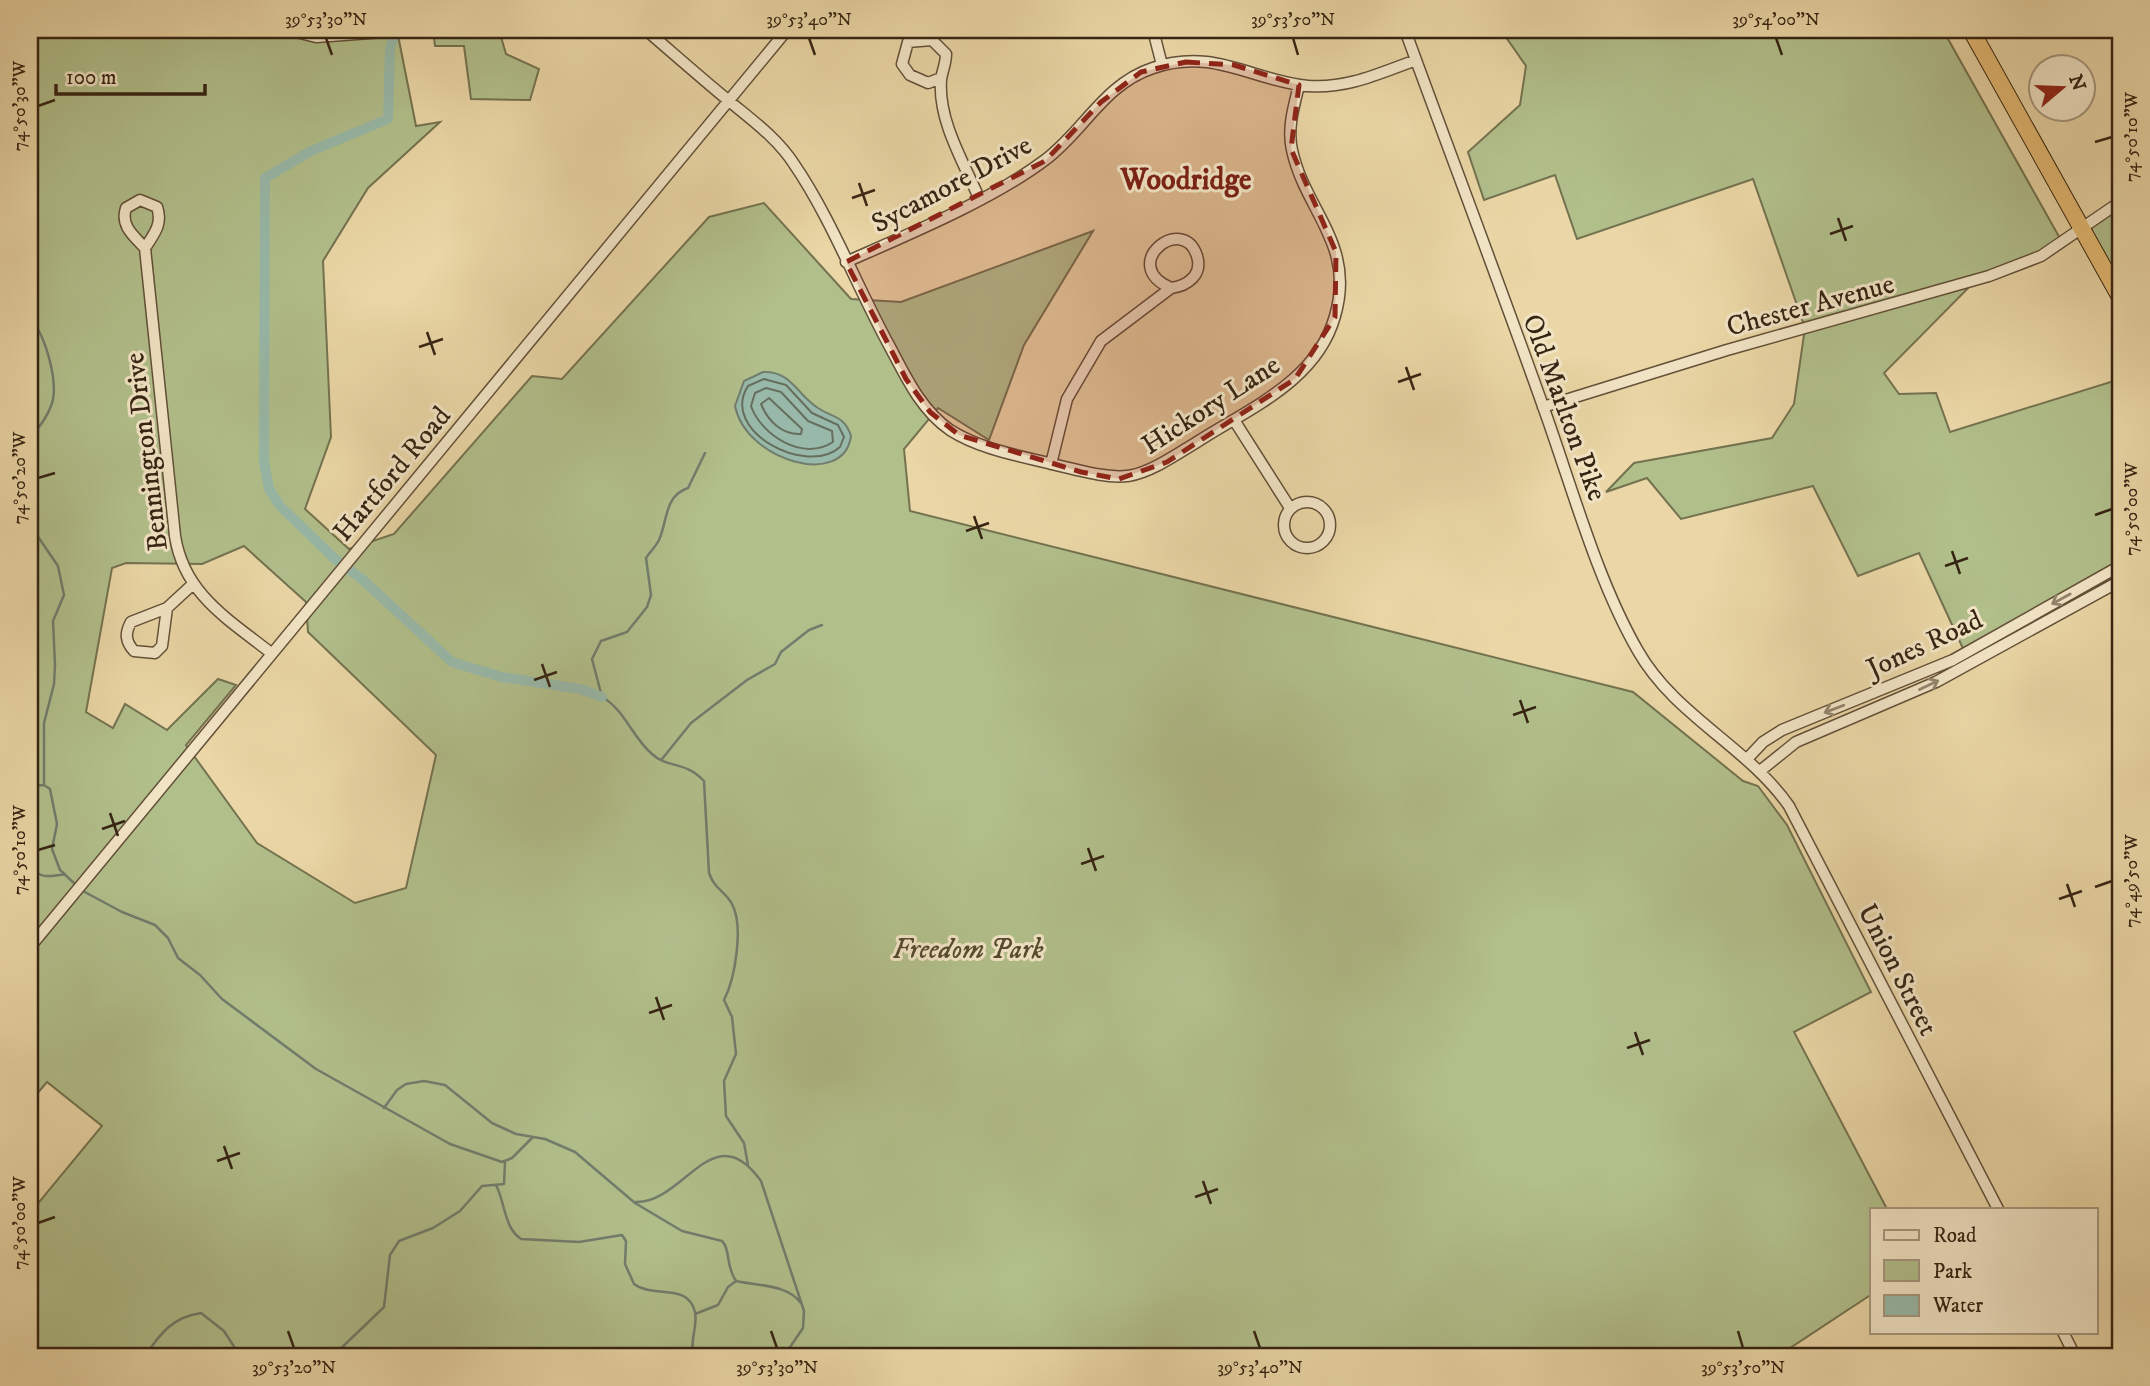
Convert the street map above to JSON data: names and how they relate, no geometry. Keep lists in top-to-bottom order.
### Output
{
  "streets": {
    "street": [
      "Sycamore Drive",
      "Chester Avenue",
      "Hickory Lane",
      "Old Marlton Pike",
      "Bennington Drive",
      "Hartford Road",
      "Jones Road",
      "Union Street"
    ]
  },
  "crossings": [
    ["Sycamore Drive", "Hickory Lane"],
    ["Sycamore Drive", "Old Marlton Pike"],
    ["Chester Avenue", "Old Marlton Pike"],
    ["Hickory Lane", "Hartford Road"],
    ["Old Marlton Pike", "Jones Road"],
    ["Old Marlton Pike", "Union Street"],
    ["Bennington Drive", "Hartford Road"],
    ["Jones Road", "Union Street"]
  ],
  "districts": ["Woodridge"],
  "parks": ["Freedom Park"],
  "legend": ["Road", "Park", "Water"],
  "scale_bar": "100 m",
  "north": "right",
  "coordinates": [
    "39°53'30\"N",
    "39°53'40\"N",
    "39°53'50\"N",
    "39°54'00\"N",
    "74°50'30\"W",
    "74°50'10\"W",
    "74°50'20\"W",
    "74°50'00\"W",
    "74°49'50\"W",
    "39°53'20\"N"
  ]
}
